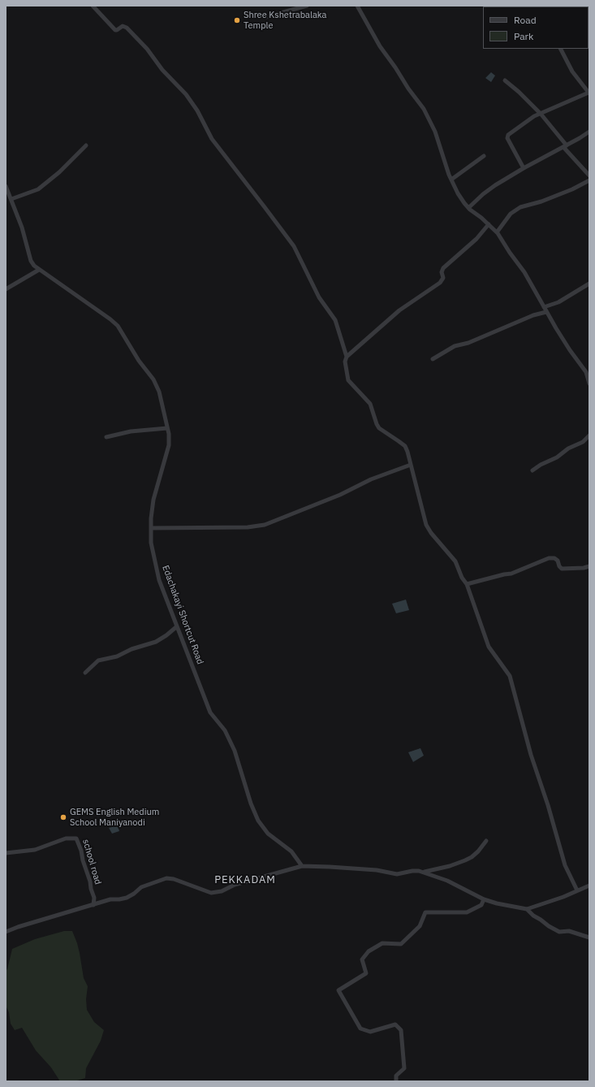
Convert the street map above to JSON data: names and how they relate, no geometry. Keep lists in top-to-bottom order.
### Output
{
  "streets": {
    "street": ["Edachakayi Shortcut Road", "school road"]
  },
  "districts": ["PEKKADAM"],
  "places": ["Shree Kshetrabalaka Temple", "GEMS English Medium School Maniyanodi"],
  "legend": ["Road", "Park"]
}
